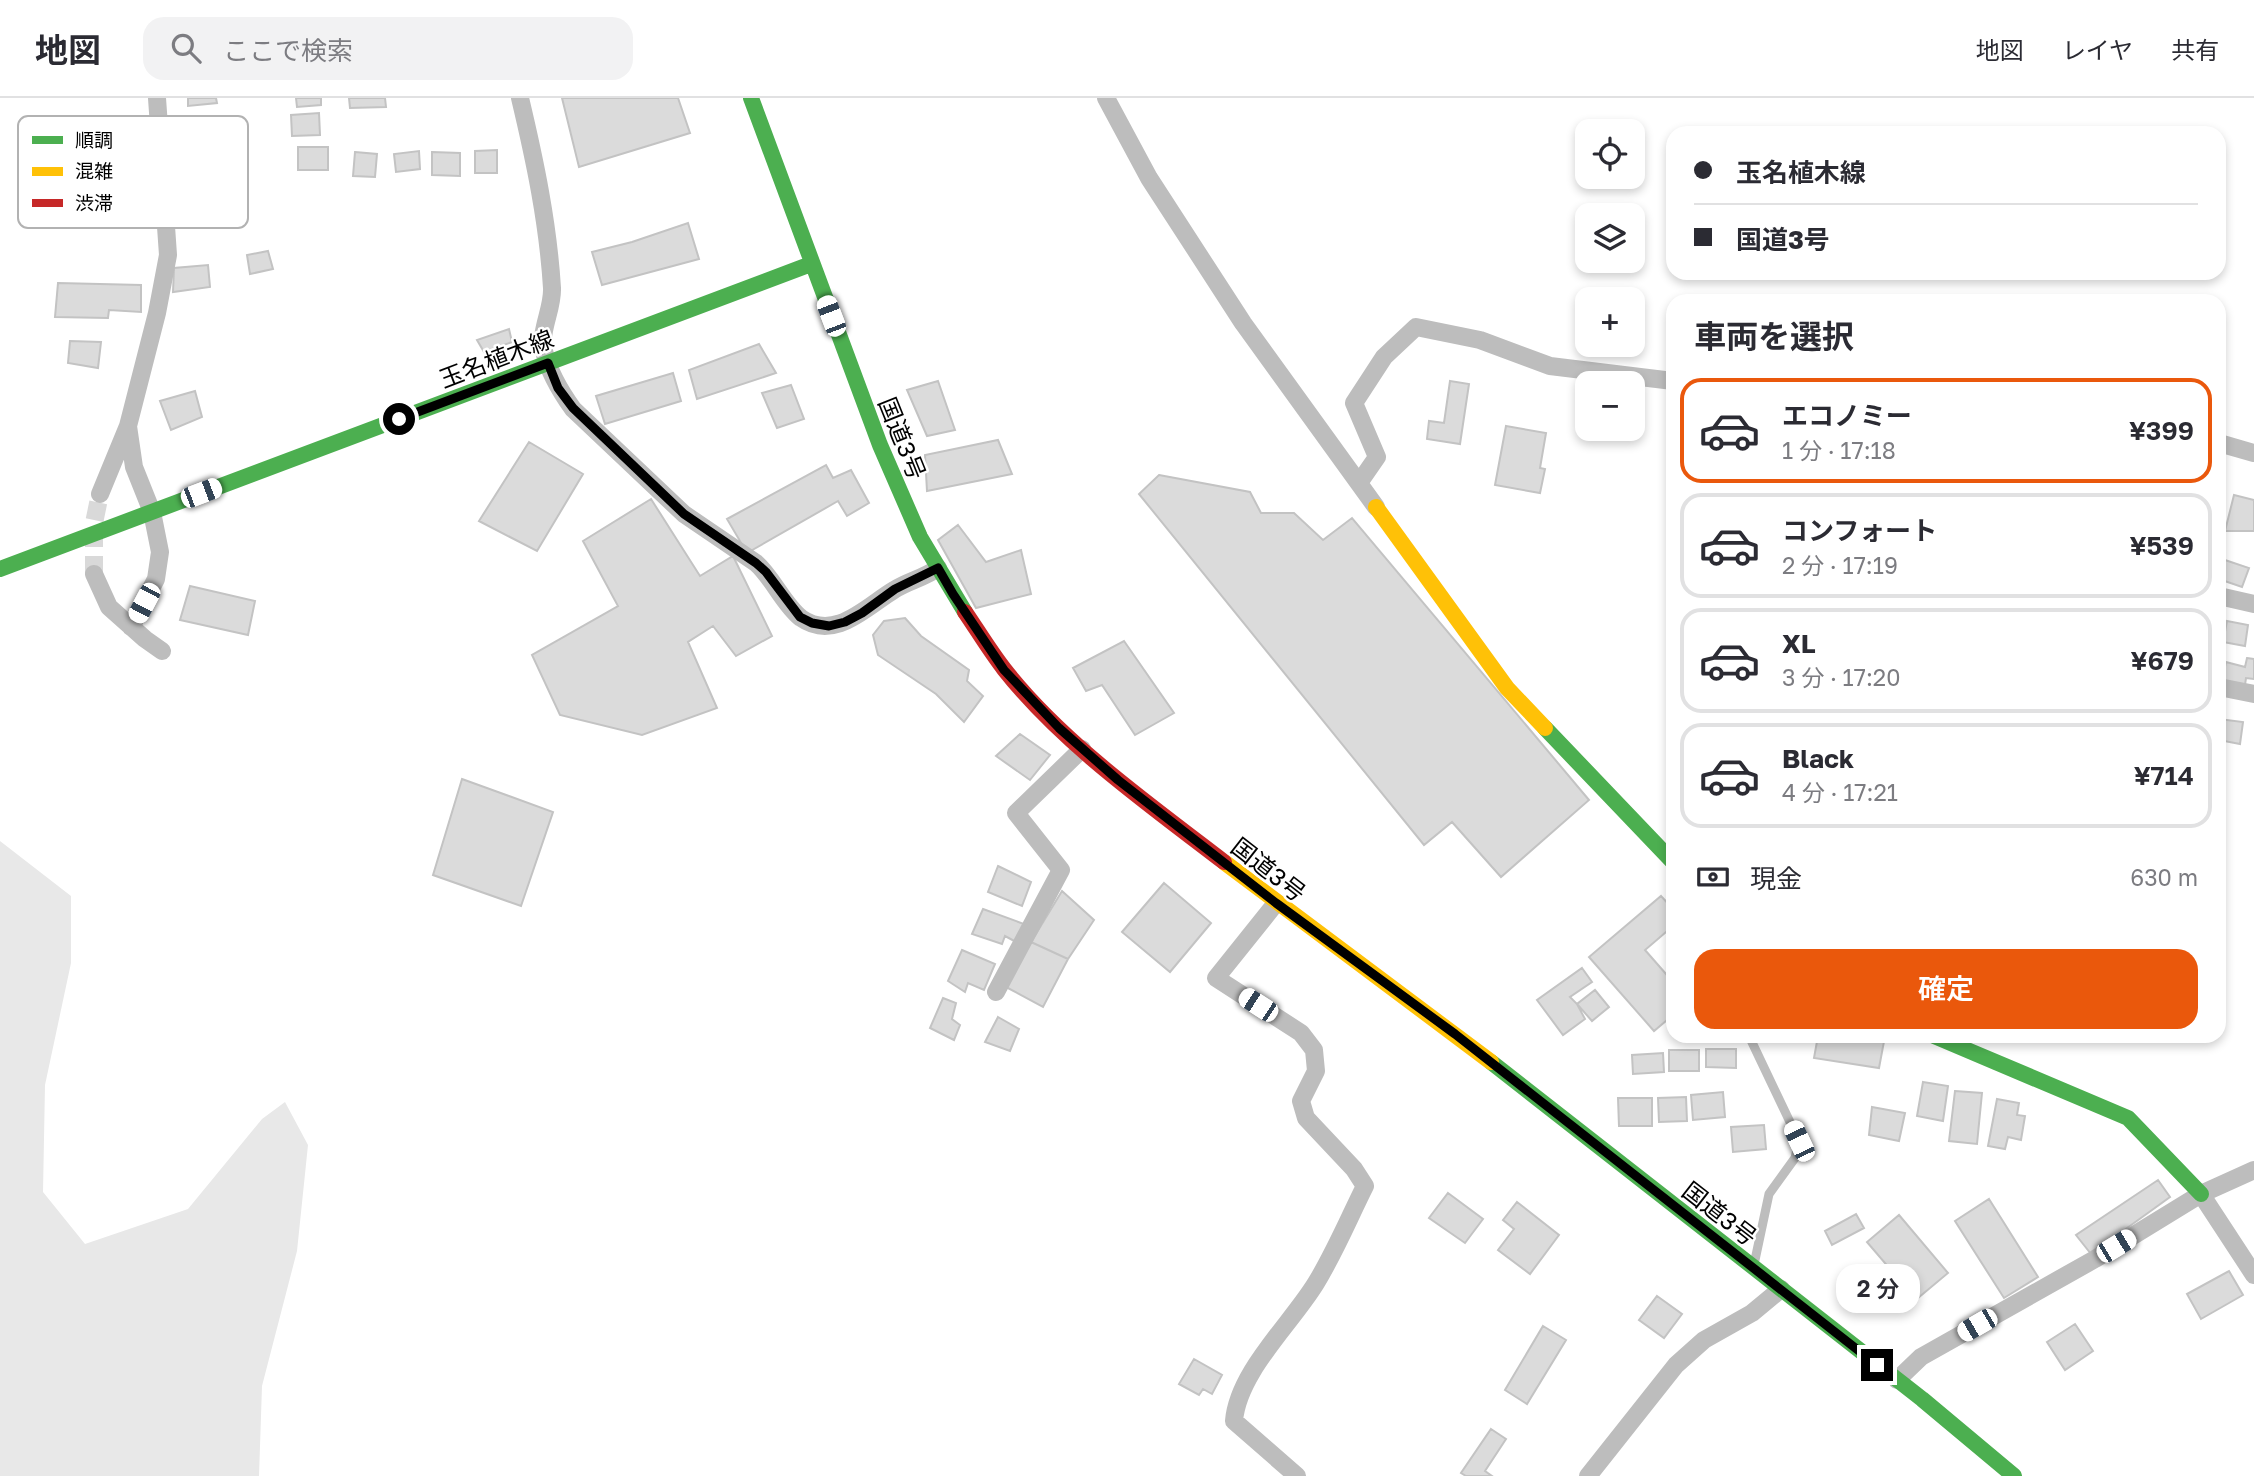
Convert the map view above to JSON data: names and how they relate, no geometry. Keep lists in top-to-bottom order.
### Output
{
  "streets": {
    "main road": ["玉名植木線", "国道3号"]
  },
  "crossings": [
    ["玉名植木線", "国道3号"]
  ],
  "legend": ["順調", "混雑", "渋滞"],
  "page": {
    "header": "地図",
    "search": "ここで検索",
    "nav": ["地図", "レイヤ", "共有"],
    "map_buttons": ["+", "−"],
    "banner": ["玉名植木線", "国道3号"],
    "heading": "車両を選択",
    "list": [
      {
        "name": "エコノミー",
        "note": "1 分 · 17:18",
        "value": "¥399"
      },
      {
        "name": "コンフォート",
        "note": "2 分 · 17:19",
        "value": "¥539"
      },
      {
        "name": "XL",
        "note": "3 分 · 17:20",
        "value": "¥679"
      },
      {
        "name": "Black",
        "note": "4 分 · 17:21",
        "value": "¥714"
      }
    ],
    "pay": ["現金", "630 m"],
    "buttons": "確定",
    "bubble": "2 分"
  }
}
